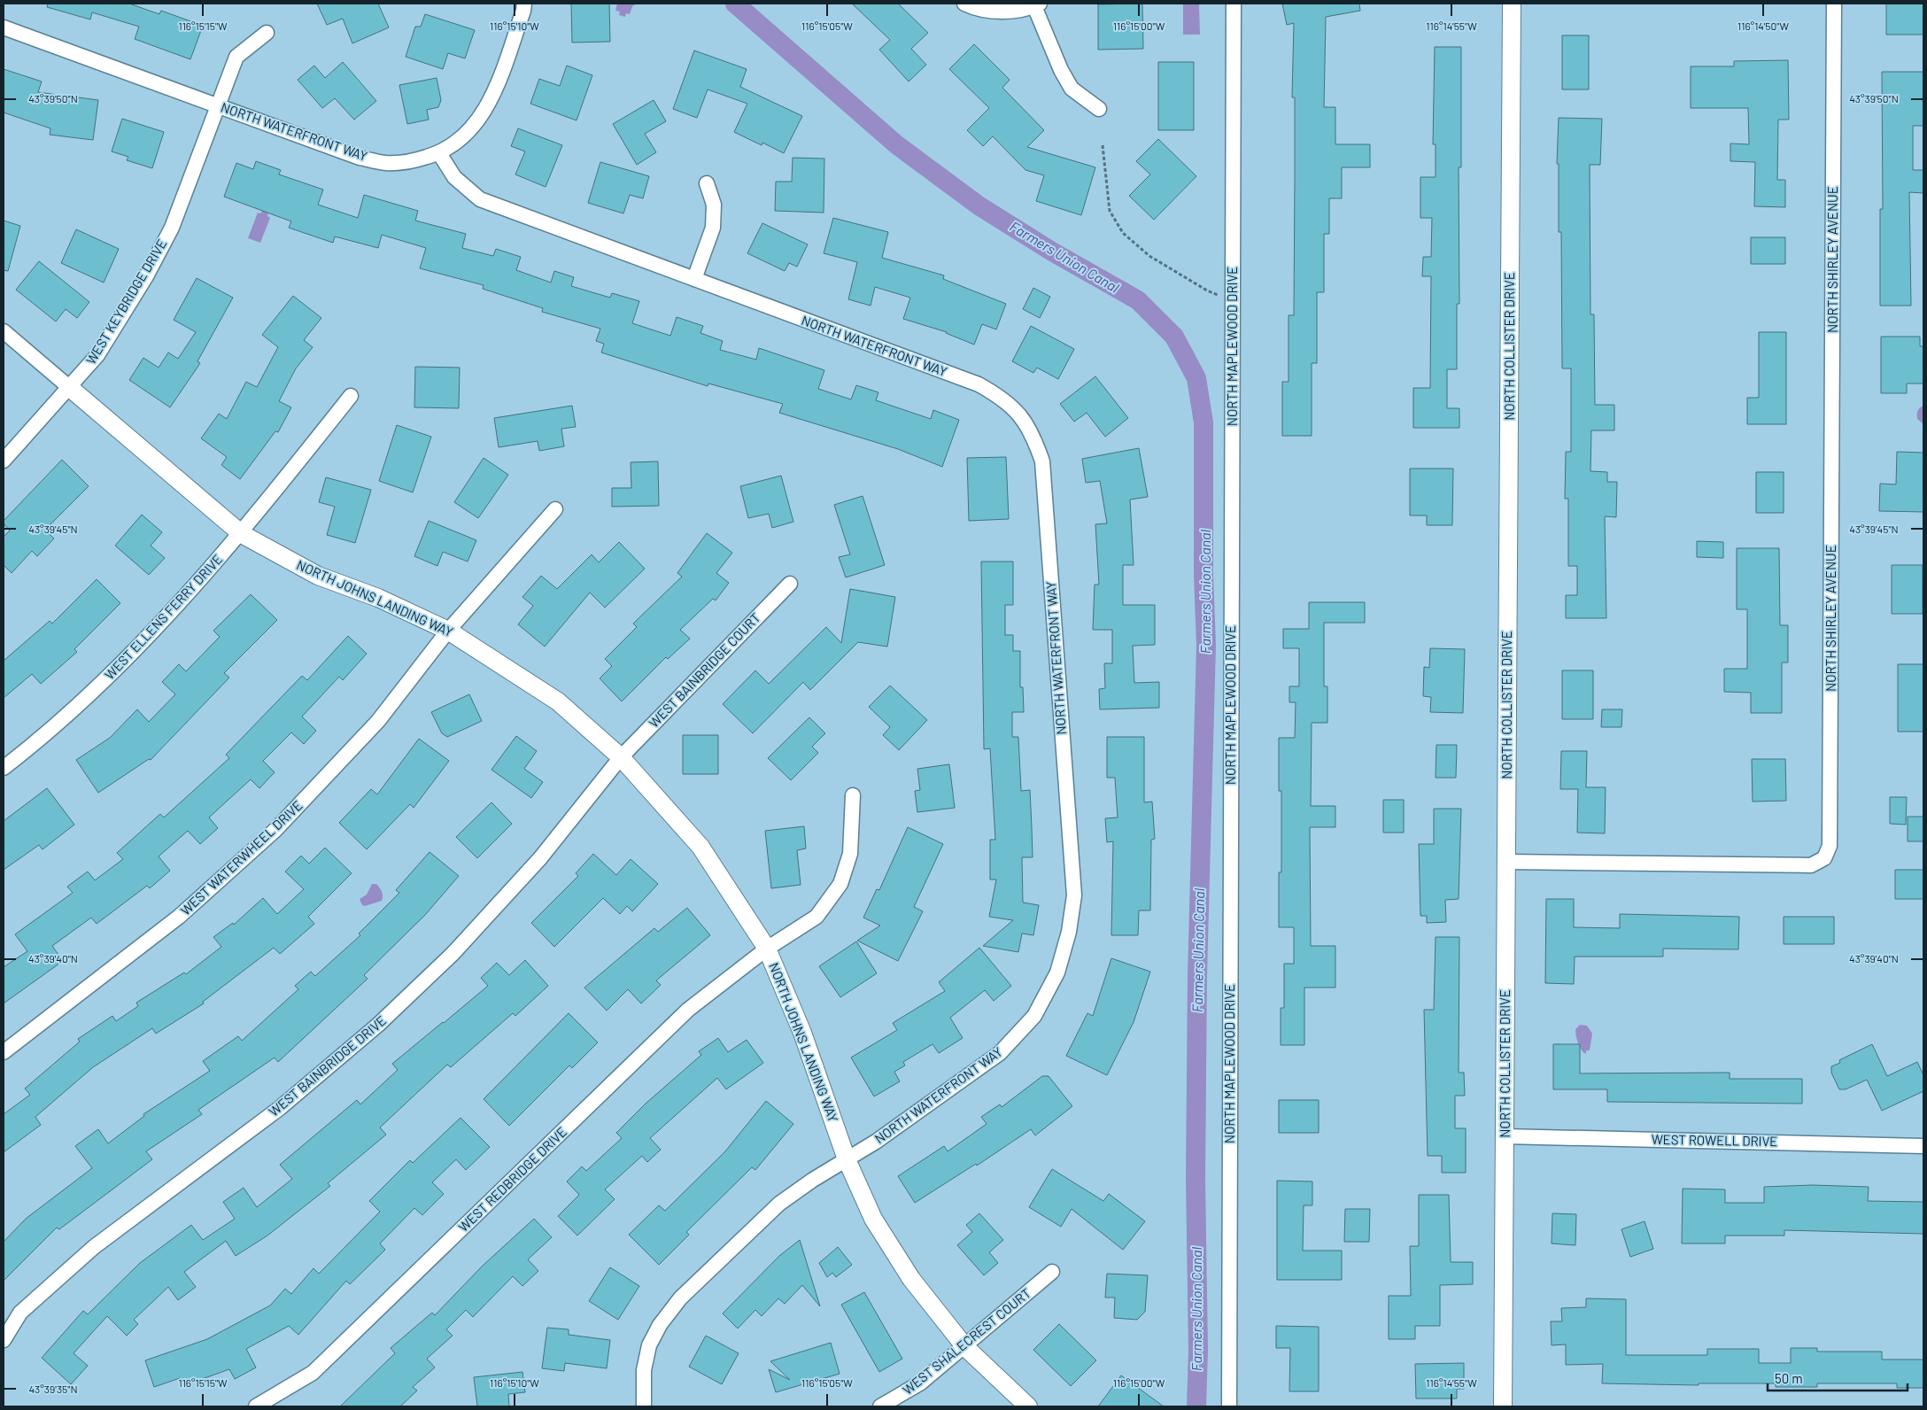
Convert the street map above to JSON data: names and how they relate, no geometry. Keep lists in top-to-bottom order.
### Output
{
  "streets": {
    "street": [
      "NORTH WATERFRONT WAY",
      "NORTH SHIRLEY AVENUE",
      "WEST KEYBRIDGE DRIVE",
      "NORTH MAPLEWOOD DRIVE",
      "NORTH COLLISTER DRIVE",
      "NORTH JOHNS LANDING WAY",
      "WEST ELLENS FERRY DRIVE",
      "WEST BAINBRIDGE COURT",
      "WEST WATERWHEEL DRIVE",
      "WEST BAINBRIDGE DRIVE",
      "WEST ROWELL DRIVE",
      "WEST REDBRIDGE DRIVE",
      "WEST SHALECREST COURT"
    ]
  },
  "crossings": [
    ["NORTH WATERFRONT WAY", "WEST KEYBRIDGE DRIVE"],
    ["NORTH WATERFRONT WAY", "NORTH JOHNS LANDING WAY"],
    ["NORTH SHIRLEY AVENUE", "NORTH COLLISTER DRIVE"],
    ["WEST KEYBRIDGE DRIVE", "NORTH JOHNS LANDING WAY"],
    ["NORTH COLLISTER DRIVE", "WEST ROWELL DRIVE"],
    ["NORTH JOHNS LANDING WAY", "WEST ELLENS FERRY DRIVE"],
    ["NORTH JOHNS LANDING WAY", "WEST BAINBRIDGE COURT"],
    ["NORTH JOHNS LANDING WAY", "WEST WATERWHEEL DRIVE"],
    ["NORTH JOHNS LANDING WAY", "WEST BAINBRIDGE DRIVE"],
    ["NORTH JOHNS LANDING WAY", "WEST REDBRIDGE DRIVE"],
    ["NORTH JOHNS LANDING WAY", "WEST SHALECREST COURT"],
    ["WEST BAINBRIDGE COURT", "WEST BAINBRIDGE DRIVE"]
  ],
  "water": ["Farmers Union Canal"],
  "scale_bar": "50 m",
  "coordinates": [
    "116°15'15\"W",
    "116°15'10\"W",
    "116°15'05\"W",
    "116°15'00\"W",
    "116°14'55\"W",
    "116°14'50\"W",
    "43°39'50\"N",
    "43°39'45\"N",
    "43°39'40\"N",
    "43°39'35\"N"
  ]
}
